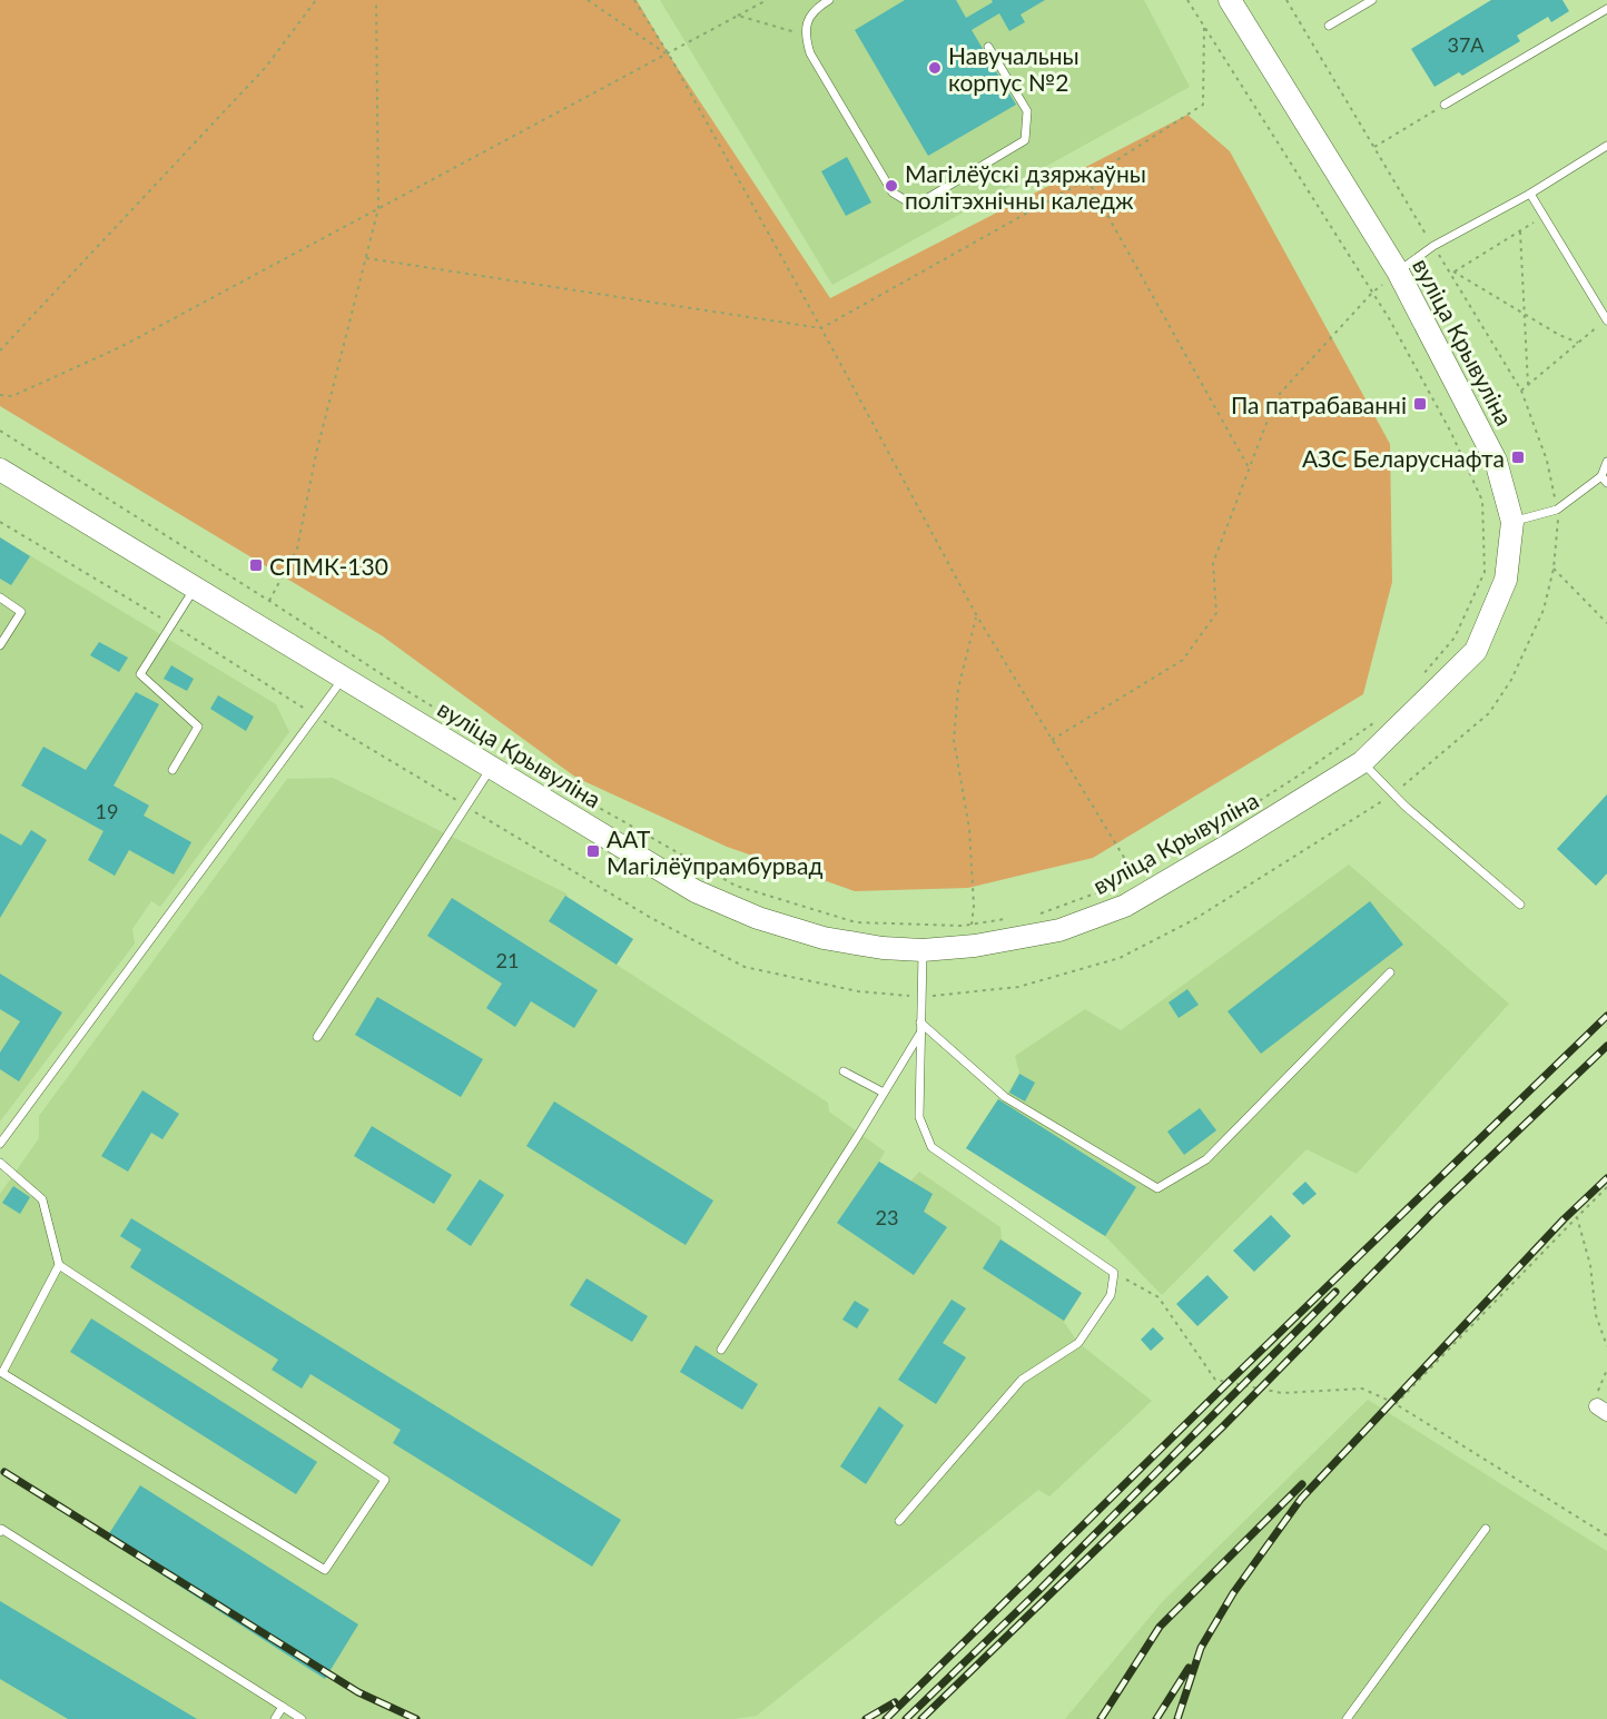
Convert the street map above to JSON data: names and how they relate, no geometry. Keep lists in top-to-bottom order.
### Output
{
  "streets": {
    "main road": ["вуліца Крывуліна"]
  },
  "places": {
    "other": ["Навучальны корпус №2", "Магілёўскі дзяржаўны політэхнічны каледж"],
    "transit": [
      "Па патрабаванні",
      "АЗС Беларуснафта",
      "СПМК-130",
      "ААТ Магілёўпрамбурвад"
    ]
  },
  "house_numbers": [
    "37А",
    "19",
    "21",
    "23"
  ]
}
